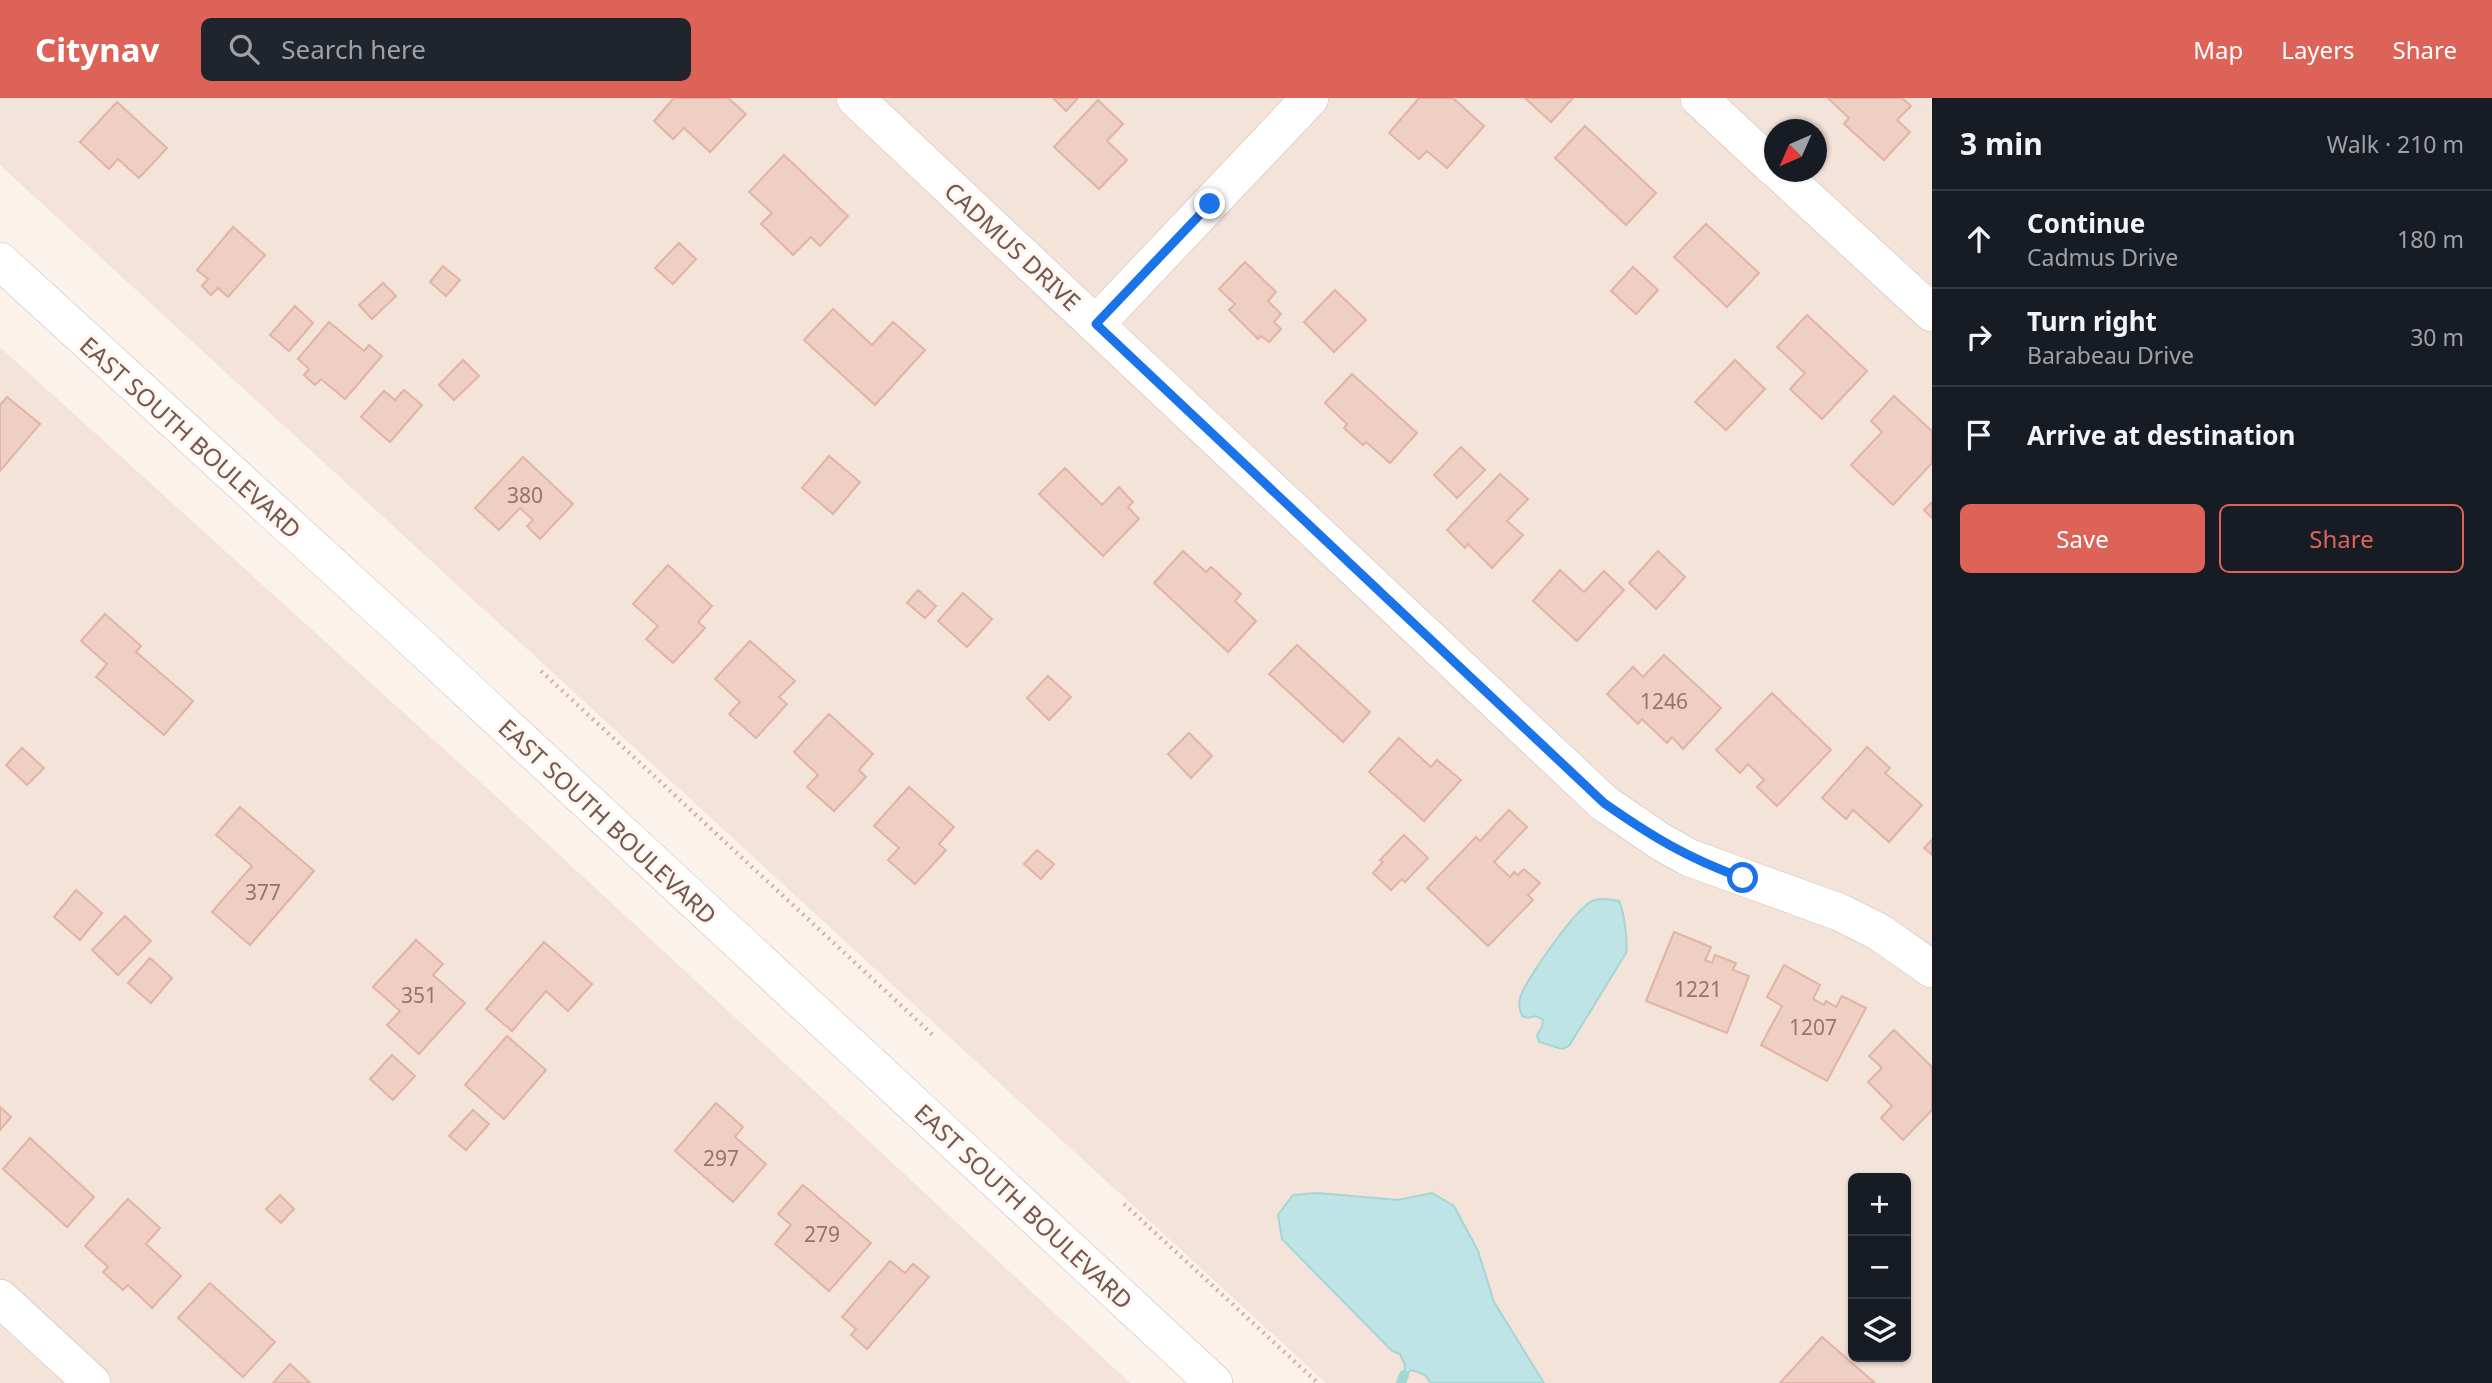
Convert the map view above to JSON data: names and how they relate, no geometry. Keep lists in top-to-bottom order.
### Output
{
  "streets": {
    "street": ["CADMUS DRIVE", "EAST SOUTH BOULEVARD"]
  },
  "house_numbers": [
    "380",
    "1246",
    "377",
    "1221",
    "351",
    "1207",
    "297",
    "279"
  ],
  "north": "bottom left",
  "page": {
    "header": "Citynav",
    "search": "Search here",
    "nav": ["Map", "Layers", "Share"],
    "heading": ["3 min", "Walk · 210 m"],
    "list": [
      ["Continue", "Cadmus Drive", "180 m"],
      ["Turn right", "Barabeau Drive", "30 m"],
      "Arrive at destination"
    ],
    "buttons": ["Save", "Share"],
    "map_buttons": ["+", "−"]
  }
}
